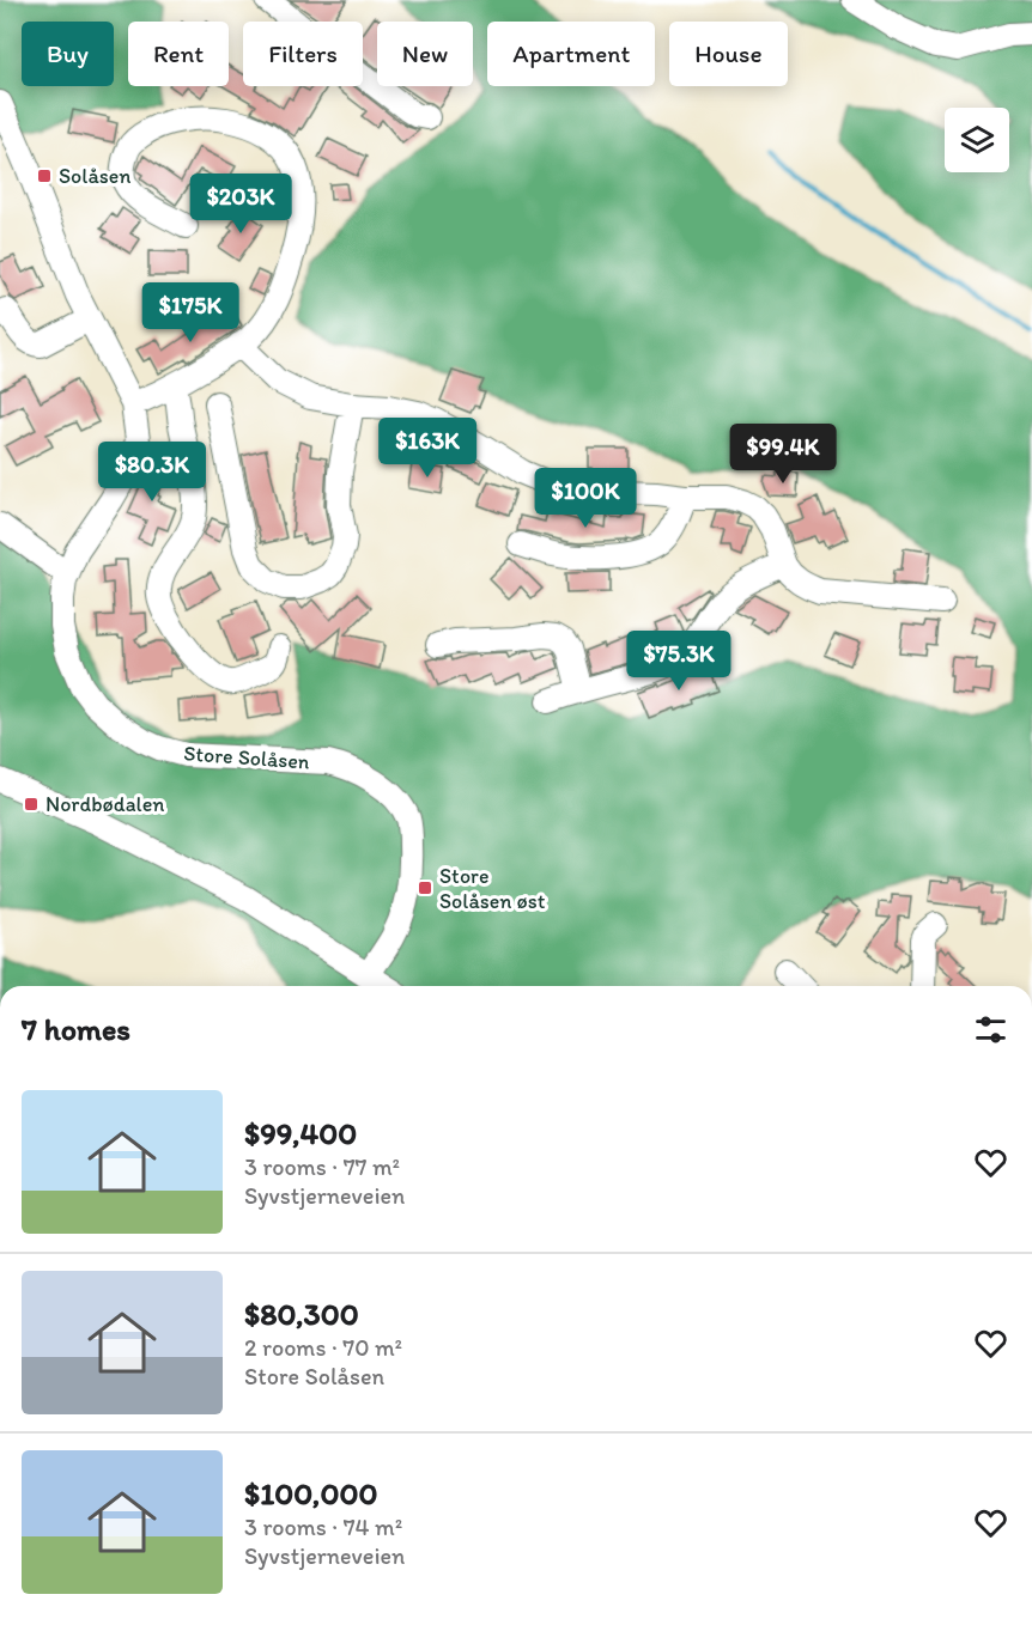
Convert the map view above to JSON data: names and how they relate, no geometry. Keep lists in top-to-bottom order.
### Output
{
  "streets": {
    "street": ["Store Solåsen"]
  },
  "places": {
    "transit": ["Solåsen", "Nordbødalen", "Store Solåsen øst"]
  },
  "page": {
    "chip": [
      "Buy",
      "Rent",
      "Filters",
      "New",
      "Apartment",
      "House"
    ],
    "price": [
      "$203K",
      "$175K",
      "$163K",
      "$99.4K",
      "$80.3K",
      "$100K",
      "$75.3K"
    ],
    "heading": "7 homes",
    "list": [
      {
        "name": "$99,400",
        "note": "3 rooms · 77 m² · Syvstjerneveien"
      },
      {
        "name": "$80,300",
        "note": "2 rooms · 70 m² · Store Solåsen"
      },
      {
        "name": "$100,000",
        "note": "3 rooms · 74 m² · Syvstjerneveien"
      }
    ]
  }
}
